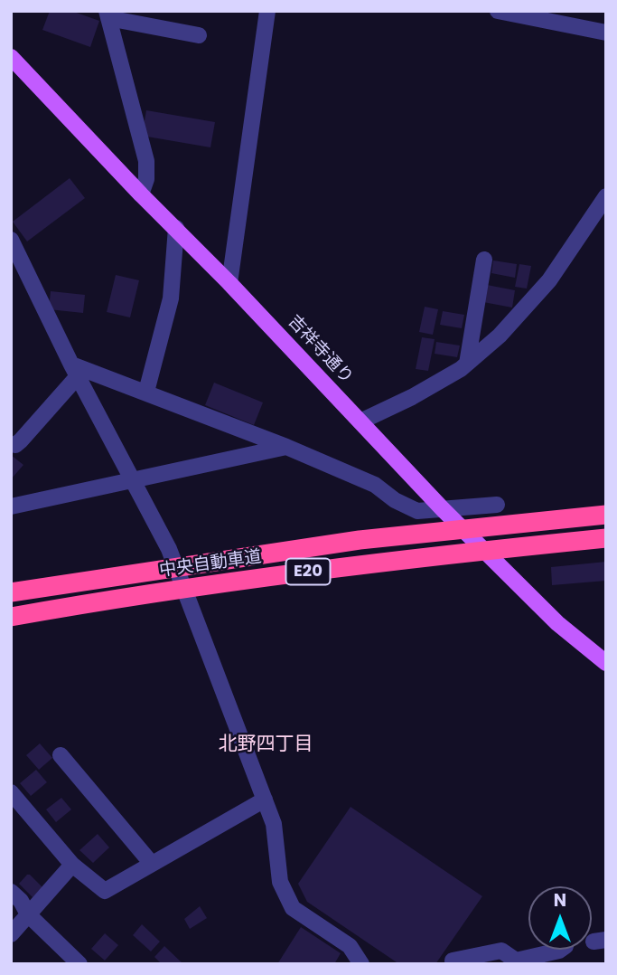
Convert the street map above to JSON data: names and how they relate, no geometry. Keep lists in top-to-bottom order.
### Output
{
  "streets": {
    "highway": ["中央自動車道", "E20"],
    "main road": ["吉祥寺通り"]
  },
  "districts": ["北野四丁目"],
  "north": "top"
}
